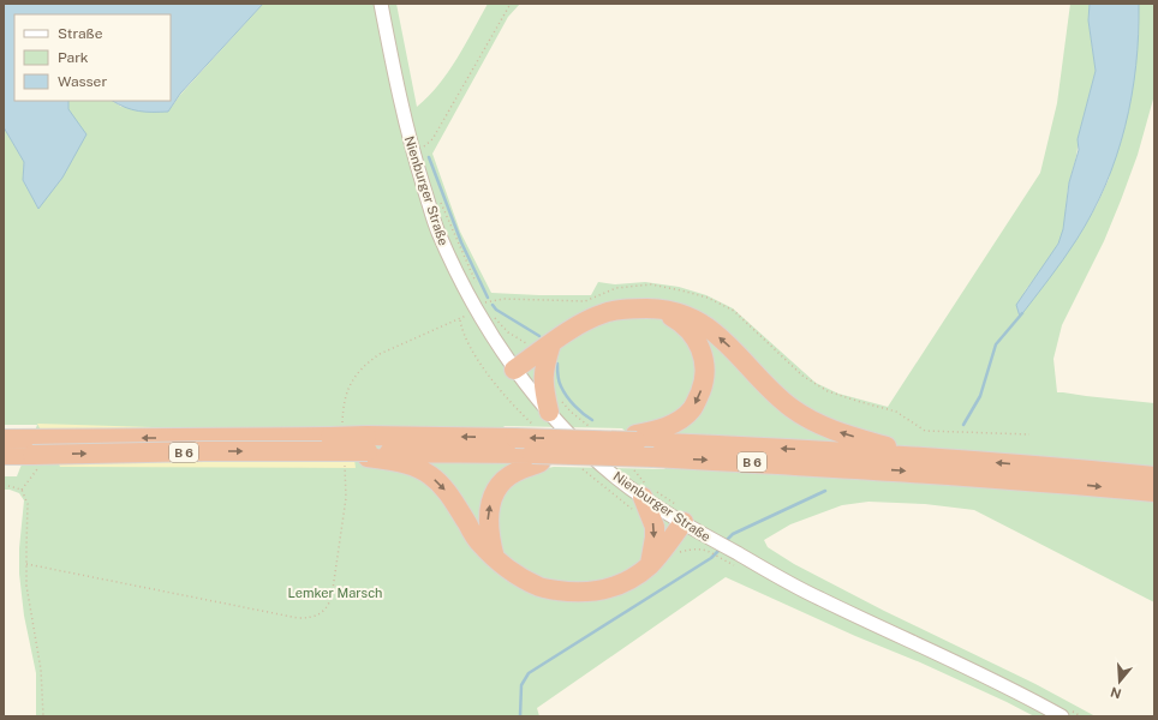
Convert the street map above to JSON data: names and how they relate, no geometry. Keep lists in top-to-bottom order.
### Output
{
  "streets": {
    "highway": ["B 6"],
    "street": ["Nienburger Straße"]
  },
  "crossings": [
    ["Nienburger Straße", "B 6"]
  ],
  "parks": ["Lemker Marsch"],
  "legend": ["Straße", "Park", "Wasser"],
  "north": "bottom"
}
